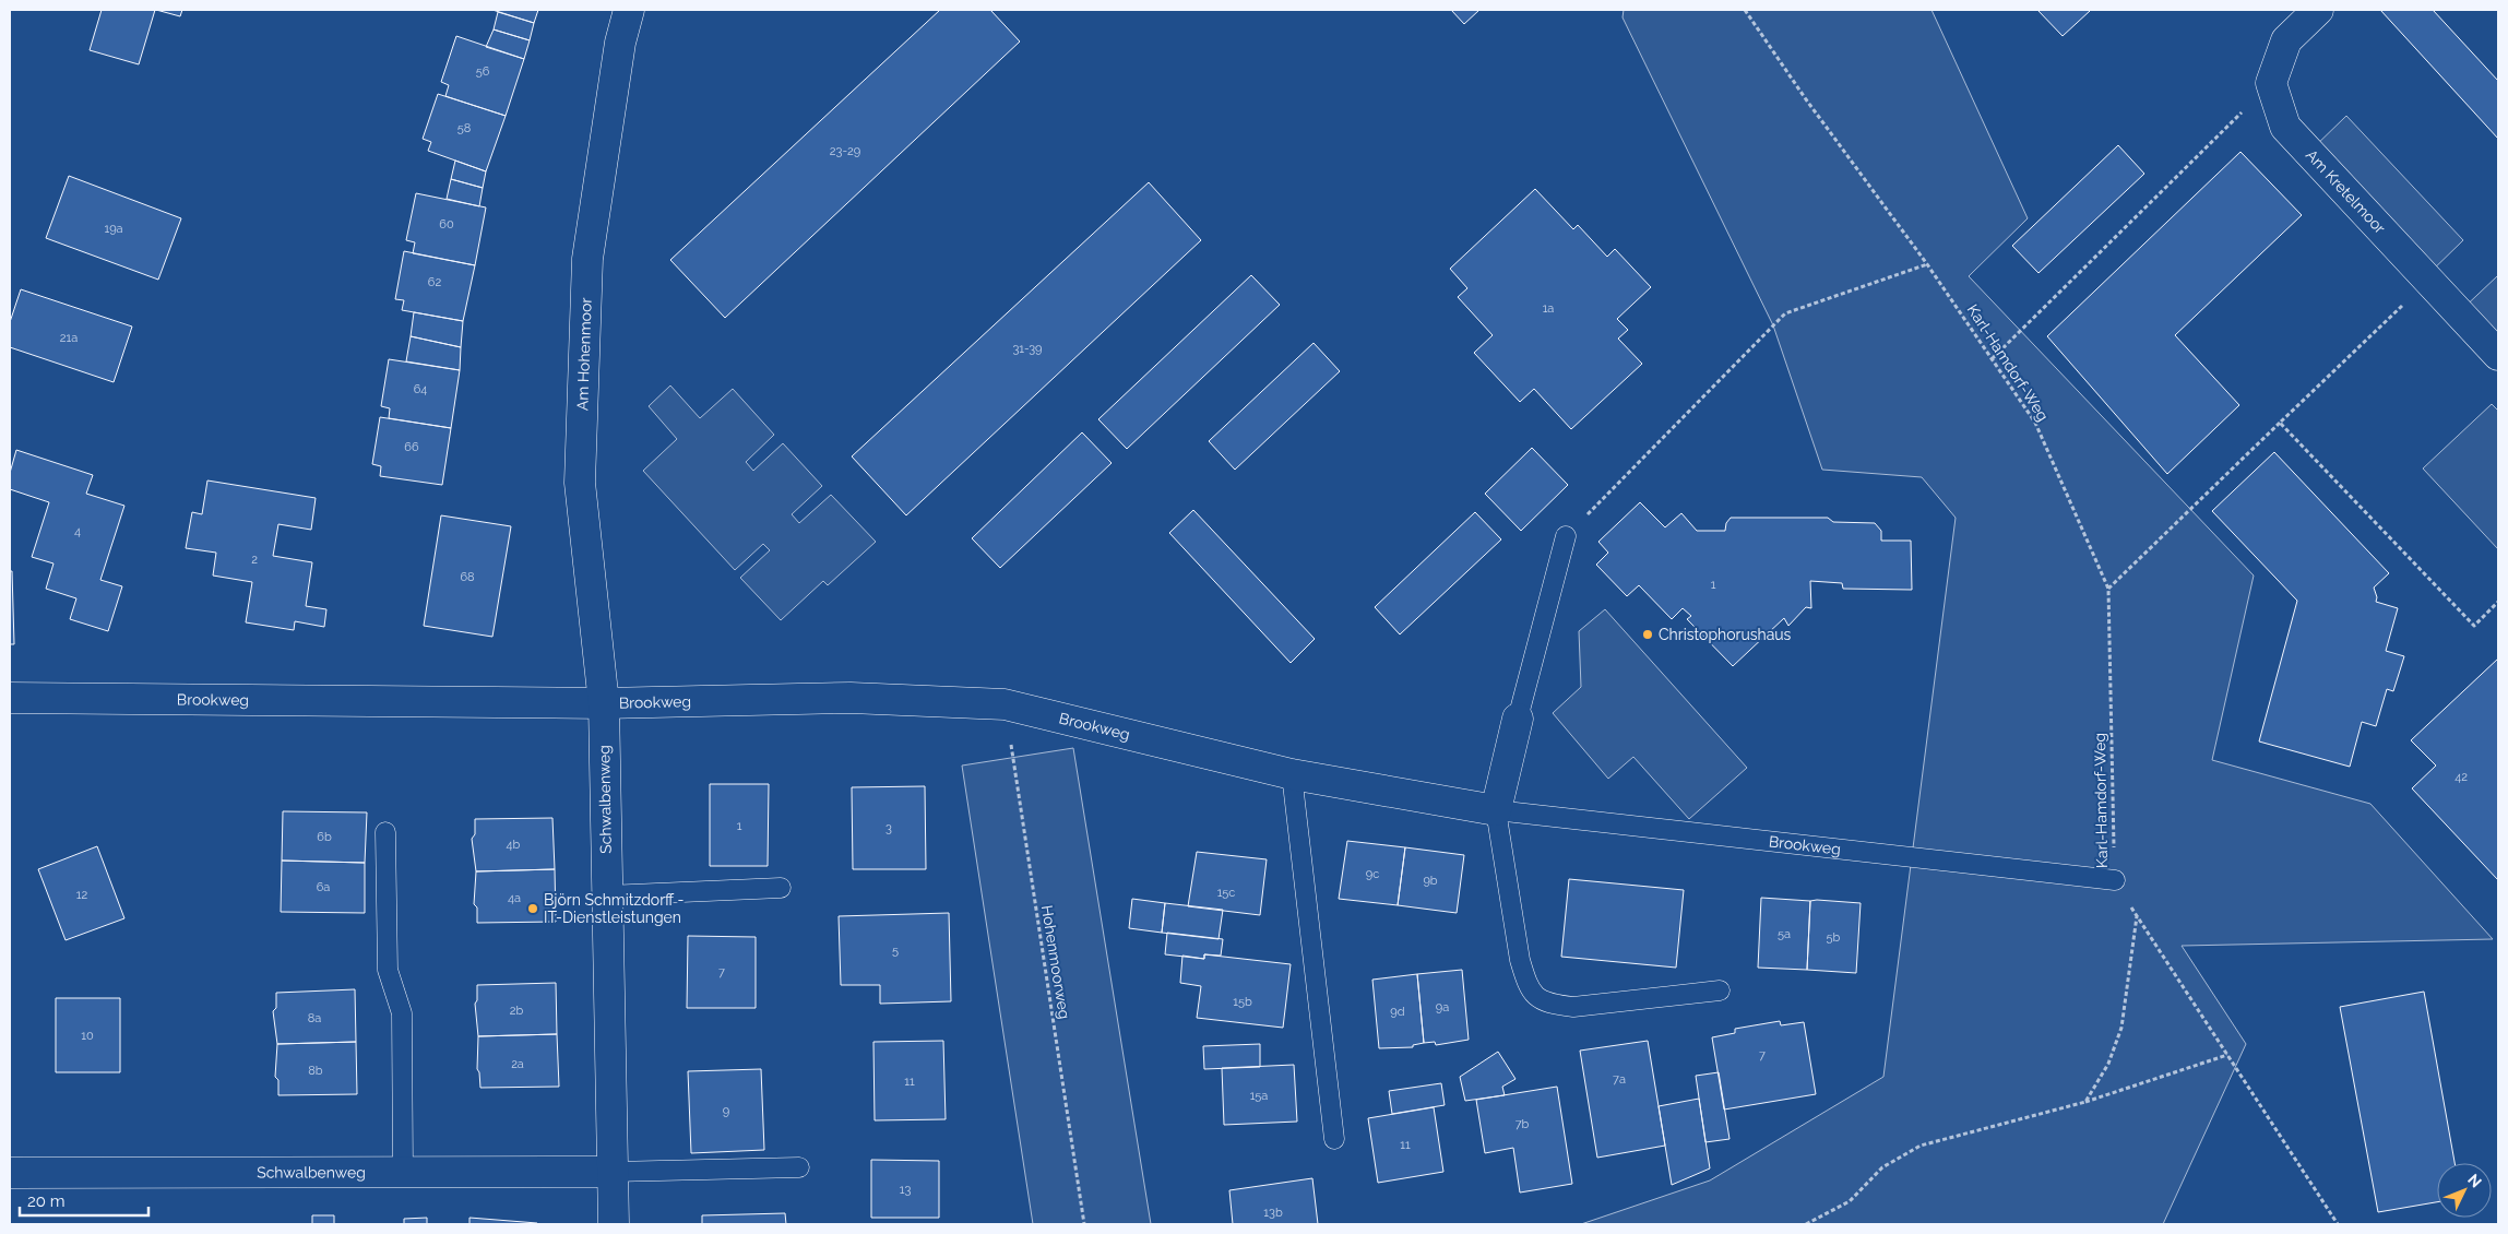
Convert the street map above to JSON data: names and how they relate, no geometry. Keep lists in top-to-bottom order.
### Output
{
  "streets": {
    "street": [
      "Am Kretelmoor",
      "Am Hohenmoor",
      "Brookweg",
      "Schwalbenweg"
    ],
    "path": ["Karl-Hamdorf-Weg", "Hohenmoorweg"]
  },
  "crossings": [
    ["Am Hohenmoor", "Brookweg"],
    ["Am Hohenmoor", "Schwalbenweg"],
    ["Karl-Hamdorf-Weg", "Brookweg"],
    ["Brookweg", "Schwalbenweg"],
    ["Brookweg", "Hohenmoorweg"]
  ],
  "places": ["Christophorushaus", "Björn Schmitzdorff - IT-Dienstleistungen"],
  "house_numbers": [
    "56",
    "58",
    "23-29",
    "60",
    "19a",
    "62",
    "1a",
    "21a",
    "31-39",
    "64",
    "66",
    "4",
    "2",
    "68",
    "1",
    "42",
    "1",
    "3",
    "6b",
    "4b",
    "9c",
    "9b",
    "6a",
    "15c",
    "12",
    "4a",
    "5a",
    "5b",
    "5",
    "7",
    "15b",
    "9a",
    "2b",
    "9d",
    "8a",
    "10",
    "7",
    "2a",
    "8b",
    "7a",
    "11",
    "15a",
    "9",
    "7b",
    "11",
    "13",
    "13b"
  ],
  "scale_bar": "20 m",
  "north": "top right"
}
